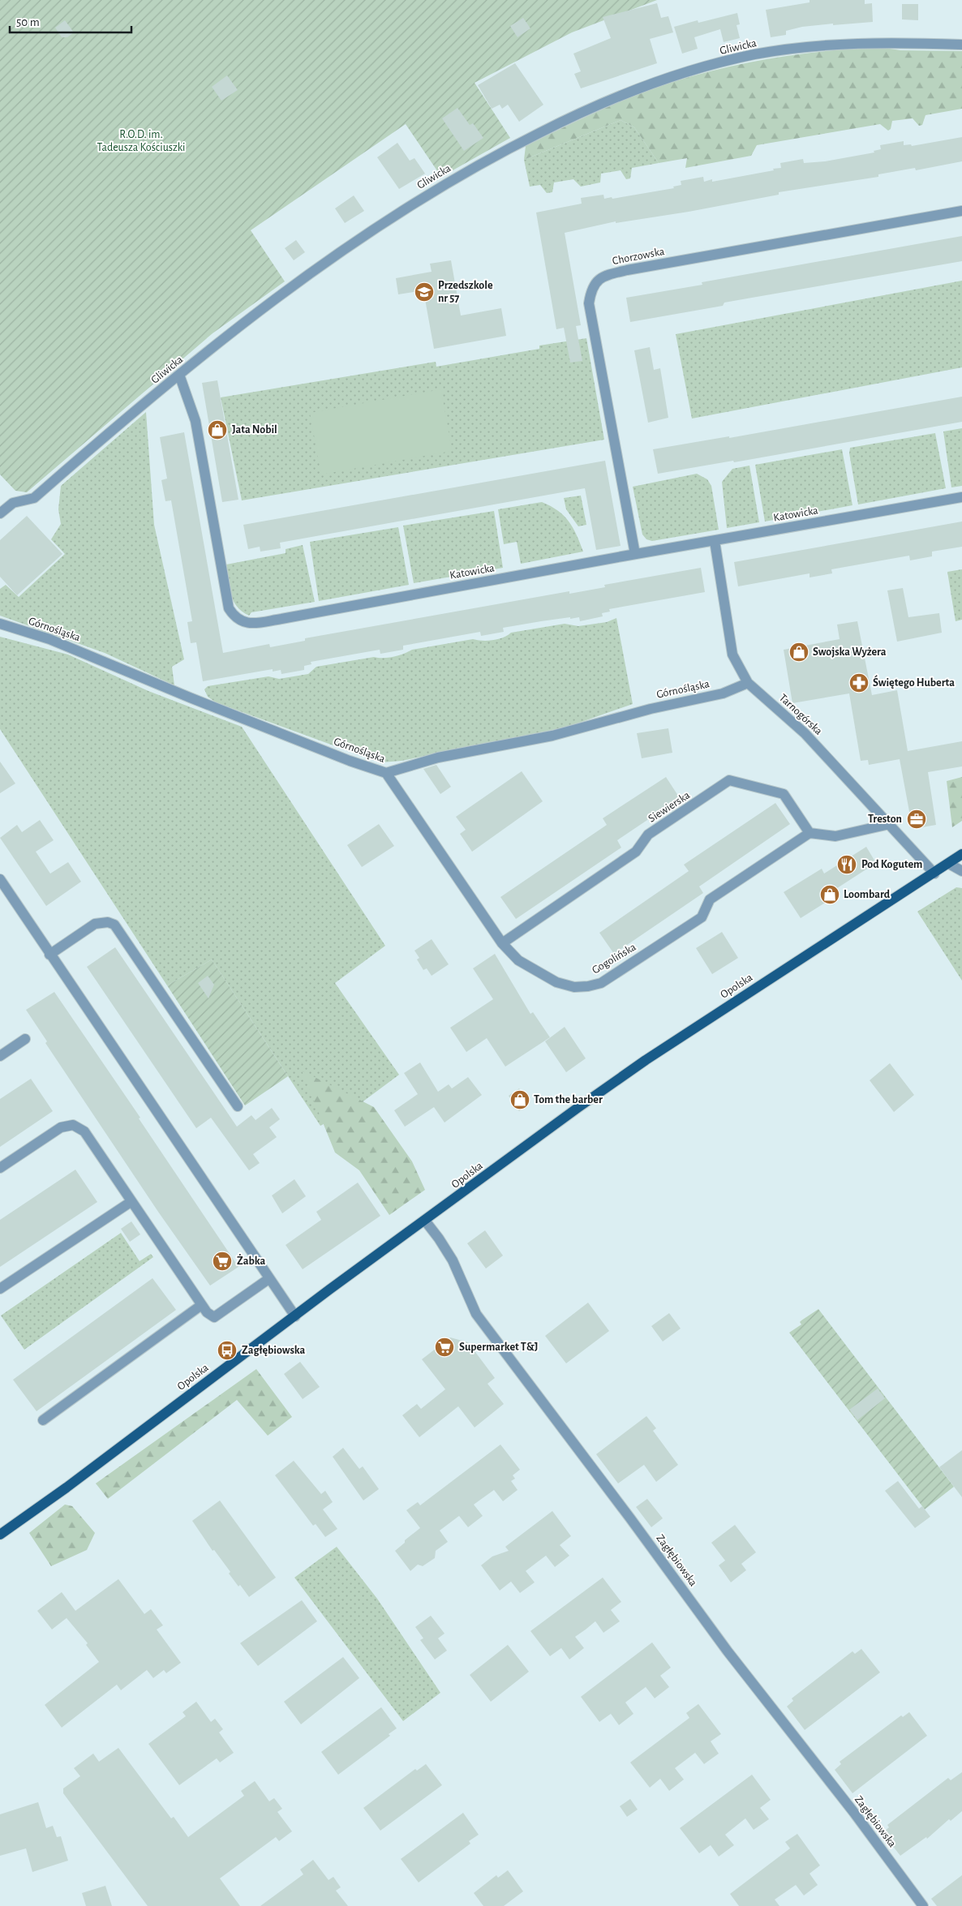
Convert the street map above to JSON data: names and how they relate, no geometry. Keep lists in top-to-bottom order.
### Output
{
  "streets": {
    "main road": ["Opolska"],
    "street": [
      "Gliwicka",
      "Chorzowska",
      "Katowicka",
      "Górnośląska",
      "Tarnogórska",
      "Siewierska",
      "Gogolińska",
      "Zagłębiowska"
    ]
  },
  "crossings": [
    ["Gliwicka", "Katowicka"],
    ["Chorzowska", "Katowicka"],
    ["Katowicka", "Tarnogórska"],
    ["Górnośląska", "Tarnogórska"],
    ["Górnośląska", "Gogolińska"],
    ["Tarnogórska", "Opolska"],
    ["Siewierska", "Gogolińska"],
    ["Opolska", "Zagłębiowska"]
  ],
  "parks": ["R.O.D. im. Tadeusza Kościuszki"],
  "places": {
    "school or university": ["Przedszkole nr 57"],
    "shop": [
      "Jata Nobil",
      "Swojska Wyżera",
      "Loombard",
      "Tom the barber"
    ],
    "pharmacy": ["Świętego Huberta"],
    "office": ["Treston"],
    "restaurant": ["Pod Kogutem"],
    "supermarket": ["Żabka", "Supermarket T&J"],
    "bus stop": ["Zagłębiowska"]
  },
  "scale_bar": "50 m"
}
